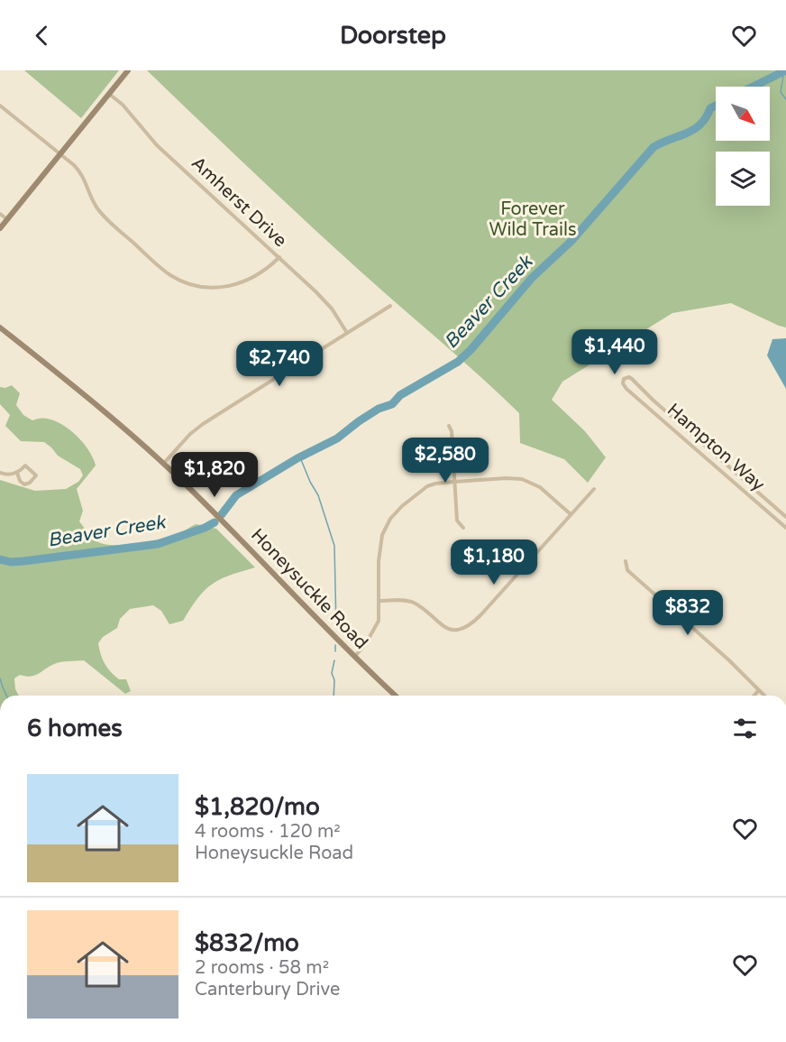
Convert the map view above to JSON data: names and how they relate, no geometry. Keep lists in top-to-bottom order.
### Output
{
  "streets": {
    "main road": ["Honeysuckle Road"],
    "street": ["Amherst Drive", "Hampton Way"]
  },
  "water": ["Beaver Creek"],
  "parks": ["Forever Wild Trails"],
  "north": "bottom right",
  "page": {
    "header": "Doorstep",
    "price": [
      "$1,440",
      "$2,740",
      "$2,580",
      "$1,820",
      "$1,180",
      "$832"
    ],
    "heading": "6 homes",
    "list": [
      {
        "name": "$1,820/mo",
        "note": "4 rooms · 120 m² · Honeysuckle Road"
      },
      {
        "name": "$832/mo",
        "note": "2 rooms · 58 m² · Canterbury Drive"
      }
    ]
  }
}
